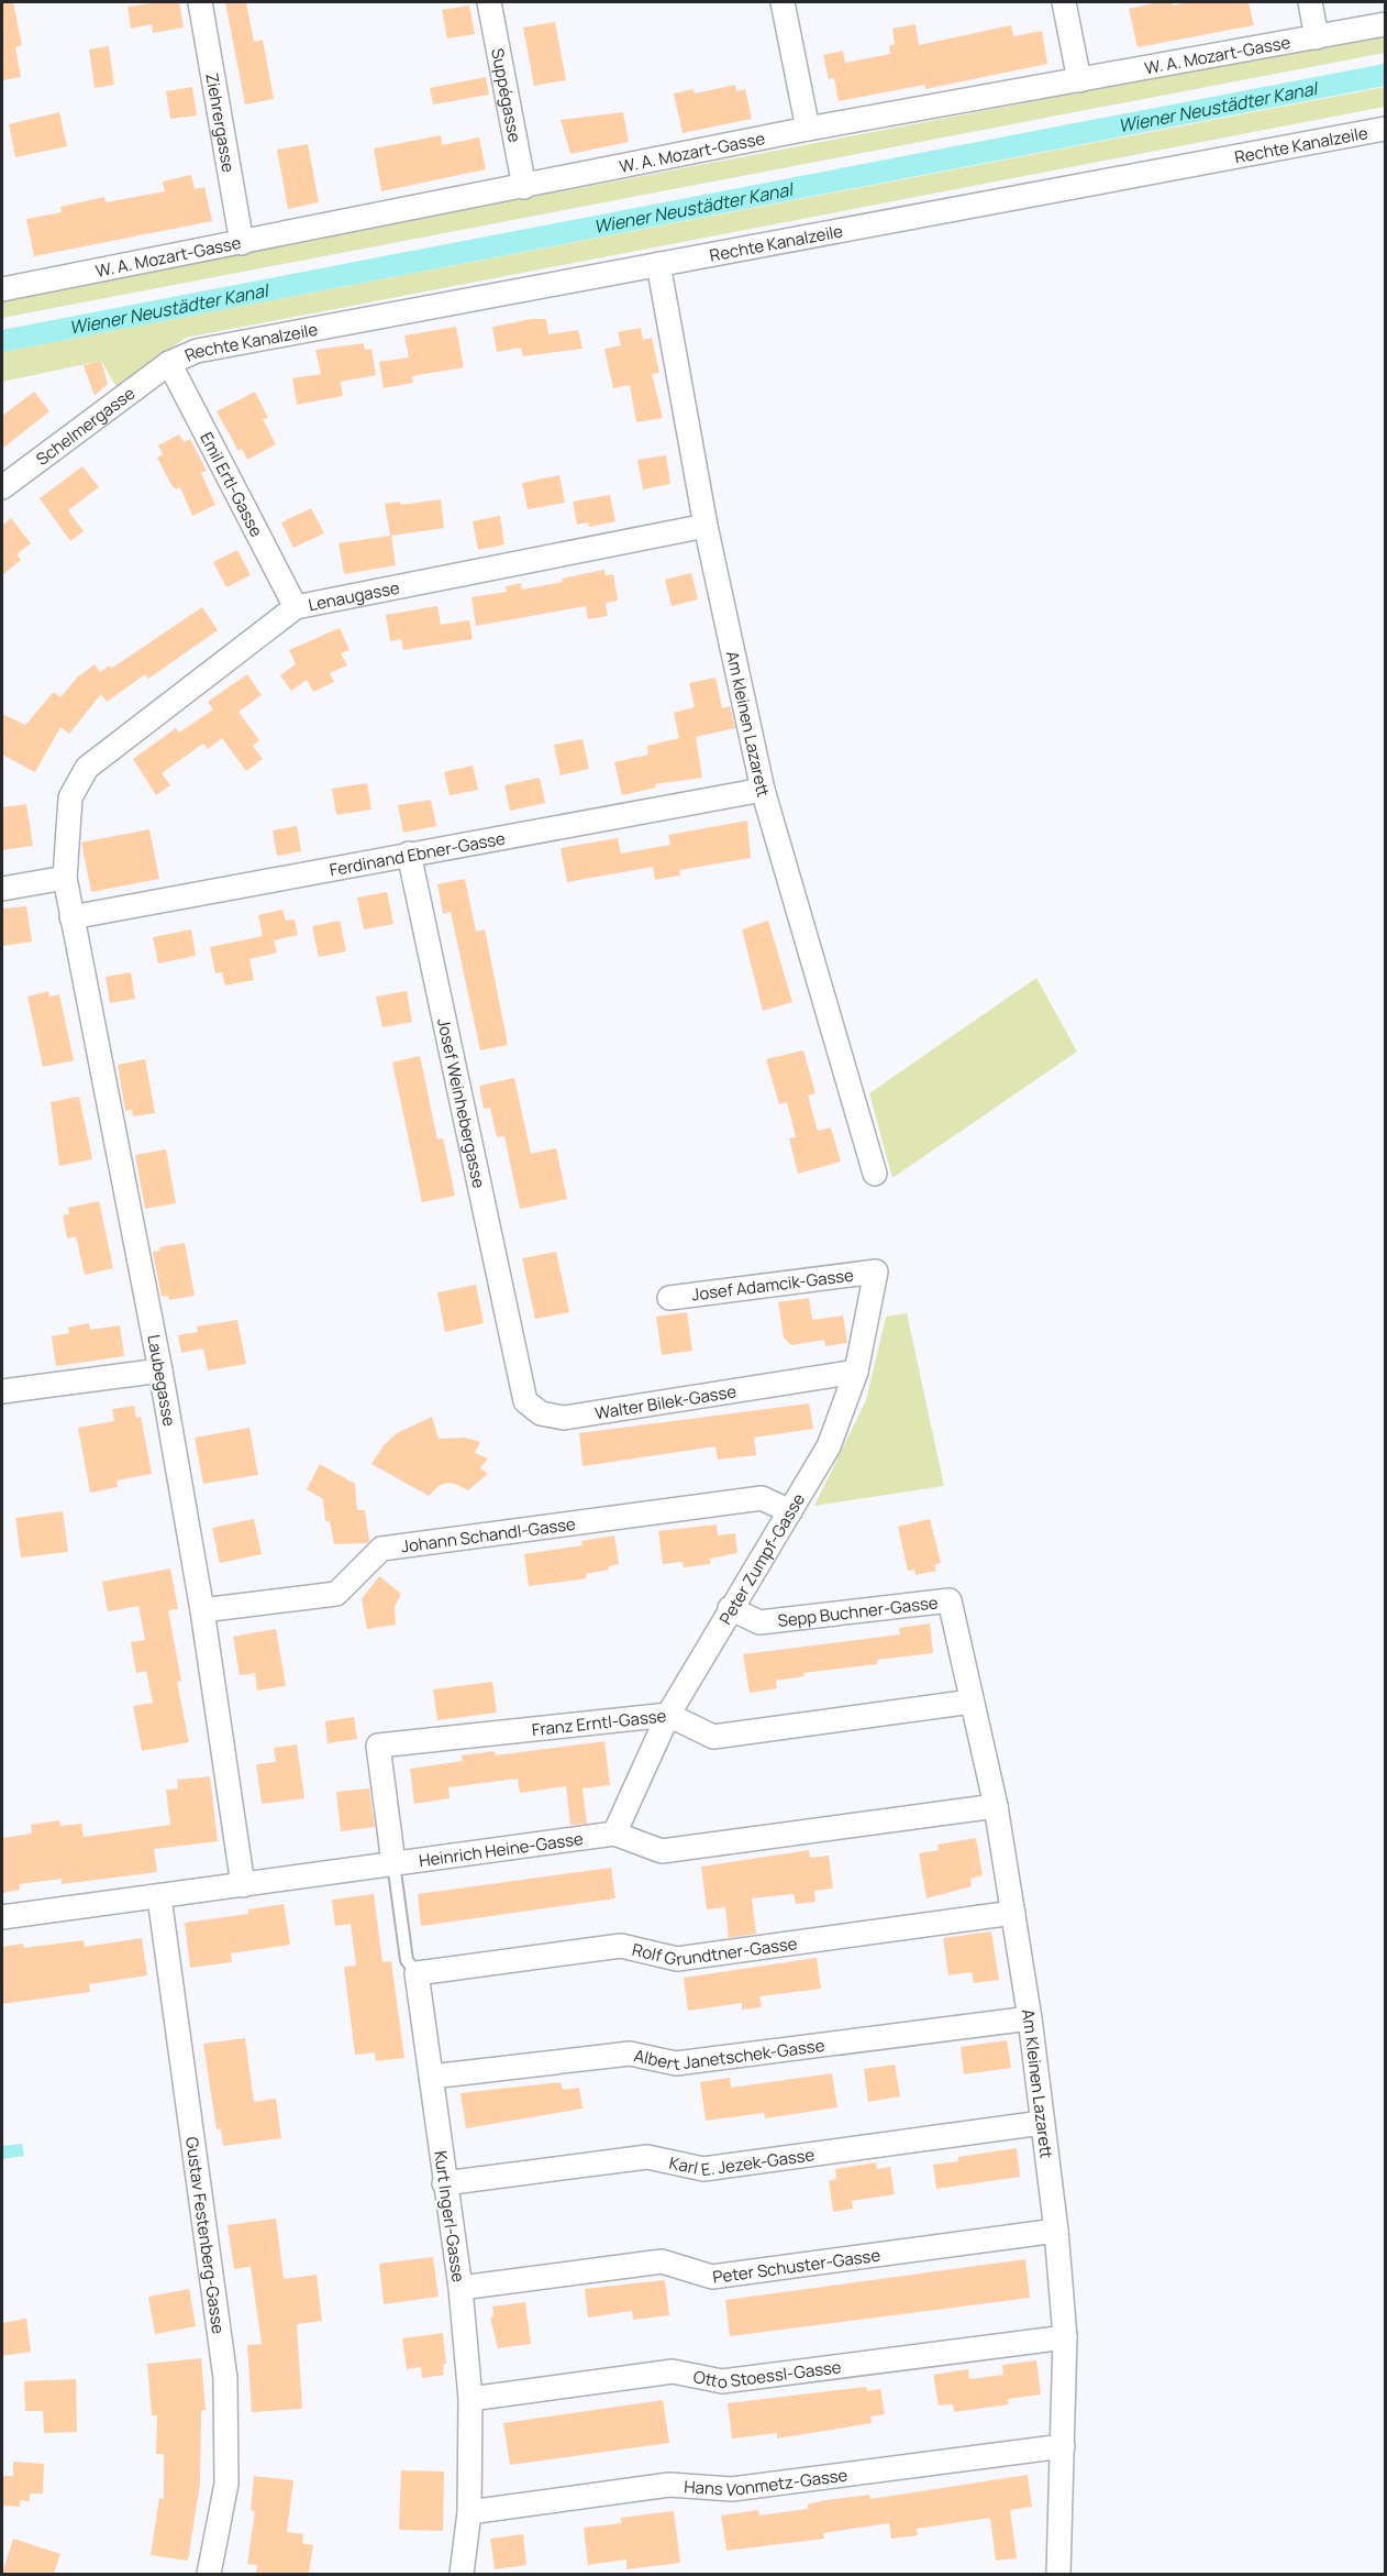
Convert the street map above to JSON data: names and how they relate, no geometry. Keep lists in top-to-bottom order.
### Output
{
  "streets": {
    "street": [
      "W. A. Mozart-Gasse",
      "Suppégasse",
      "Ziehrergasse",
      "Rechte Kanalzeile",
      "Schelmergasse",
      "Emil Ertl-Gasse",
      "Lenaugasse",
      "Am kleinen Lazarett",
      "Ferdinand Ebner-Gasse",
      "Josef Weinhebergasse",
      "Josef Adamcik-Gasse",
      "Laubegasse",
      "Walter Bilek-Gasse",
      "Johann Schandl-Gasse",
      "Peter Zumpf-Gasse",
      "Sepp Buchner-Gasse",
      "Franz Erntl-Gasse",
      "Heinrich Heine-Gasse",
      "Rolf Grundtner-Gasse",
      "Albert Janetschek-Gasse",
      "Am Kleinen Lazarett",
      "Karl E. Jezek-Gasse",
      "Kurt Ingerl-Gasse",
      "Gustav Festenberg-Gasse",
      "Peter Schuster-Gasse",
      "Otto Stoessl-Gasse",
      "Hans Vonmetz-Gasse"
    ]
  },
  "crossings": [
    ["W. A. Mozart-Gasse", "Suppégasse"],
    ["W. A. Mozart-Gasse", "Ziehrergasse"],
    ["Rechte Kanalzeile", "Schelmergasse"],
    ["Rechte Kanalzeile", "Emil Ertl-Gasse"],
    ["Rechte Kanalzeile", "Am kleinen Lazarett"],
    ["Schelmergasse", "Emil Ertl-Gasse"],
    ["Emil Ertl-Gasse", "Lenaugasse"],
    ["Lenaugasse", "Am kleinen Lazarett"],
    ["Lenaugasse", "Laubegasse"],
    ["Am kleinen Lazarett", "Ferdinand Ebner-Gasse"],
    ["Ferdinand Ebner-Gasse", "Josef Weinhebergasse"],
    ["Ferdinand Ebner-Gasse", "Laubegasse"],
    ["Josef Weinhebergasse", "Walter Bilek-Gasse"],
    ["Josef Adamcik-Gasse", "Peter Zumpf-Gasse"],
    ["Laubegasse", "Johann Schandl-Gasse"],
    ["Laubegasse", "Heinrich Heine-Gasse"],
    ["Walter Bilek-Gasse", "Peter Zumpf-Gasse"],
    ["Johann Schandl-Gasse", "Peter Zumpf-Gasse"],
    ["Peter Zumpf-Gasse", "Sepp Buchner-Gasse"],
    ["Peter Zumpf-Gasse", "Franz Erntl-Gasse"],
    ["Peter Zumpf-Gasse", "Heinrich Heine-Gasse"],
    ["Sepp Buchner-Gasse", "Am Kleinen Lazarett"],
    ["Franz Erntl-Gasse", "Heinrich Heine-Gasse"],
    ["Franz Erntl-Gasse", "Am Kleinen Lazarett"],
    ["Franz Erntl-Gasse", "Kurt Ingerl-Gasse"],
    ["Heinrich Heine-Gasse", "Am Kleinen Lazarett"],
    ["Heinrich Heine-Gasse", "Kurt Ingerl-Gasse"],
    ["Heinrich Heine-Gasse", "Gustav Festenberg-Gasse"],
    ["Rolf Grundtner-Gasse", "Am Kleinen Lazarett"],
    ["Rolf Grundtner-Gasse", "Kurt Ingerl-Gasse"],
    ["Albert Janetschek-Gasse", "Am Kleinen Lazarett"],
    ["Albert Janetschek-Gasse", "Kurt Ingerl-Gasse"],
    ["Am Kleinen Lazarett", "Karl E. Jezek-Gasse"],
    ["Am Kleinen Lazarett", "Peter Schuster-Gasse"],
    ["Am Kleinen Lazarett", "Otto Stoessl-Gasse"],
    ["Am Kleinen Lazarett", "Hans Vonmetz-Gasse"],
    ["Karl E. Jezek-Gasse", "Kurt Ingerl-Gasse"],
    ["Kurt Ingerl-Gasse", "Peter Schuster-Gasse"],
    ["Kurt Ingerl-Gasse", "Otto Stoessl-Gasse"],
    ["Kurt Ingerl-Gasse", "Hans Vonmetz-Gasse"]
  ],
  "water": ["Wiener Neustädter Kanal"]
}
